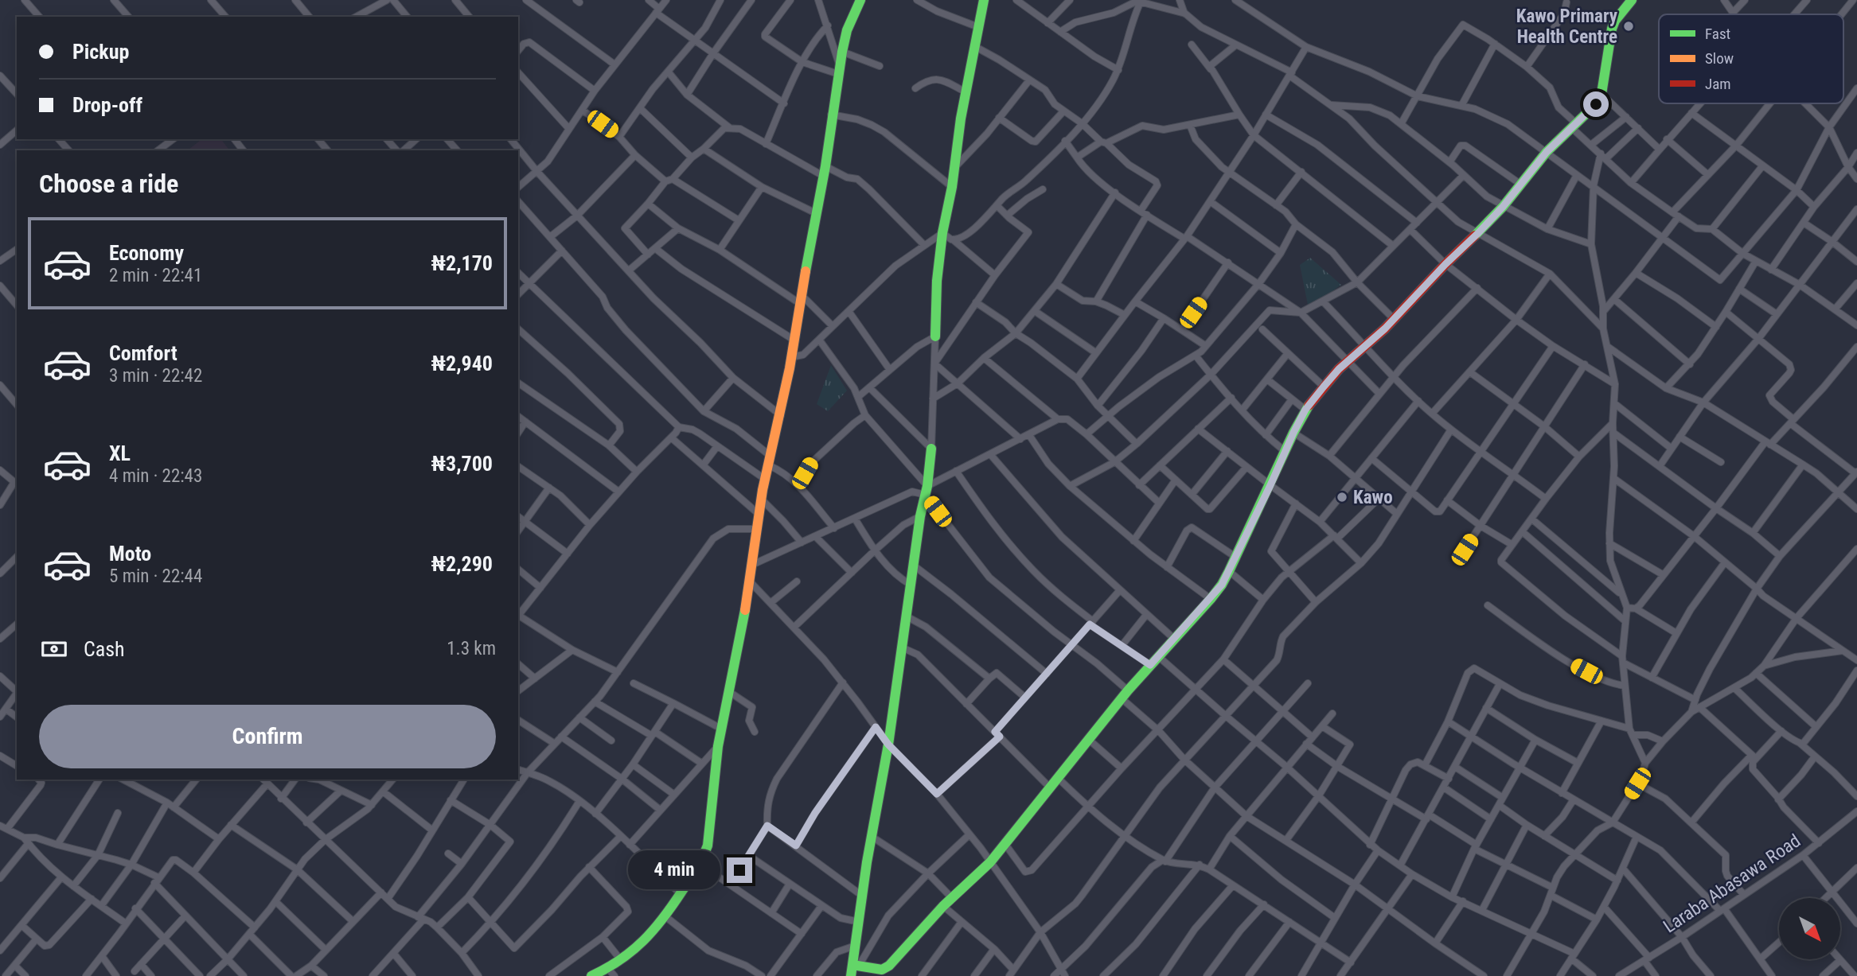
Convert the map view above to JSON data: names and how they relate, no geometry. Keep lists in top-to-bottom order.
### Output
{
  "streets": {
    "street": ["Laraba Abasawa Road"]
  },
  "places": ["Kawo Primary Health Centre", "Kawo"],
  "legend": ["Fast", "Slow", "Jam"],
  "north": "bottom right",
  "page": {
    "banner": ["Pickup", "Drop-off"],
    "heading": "Choose a ride",
    "list": [
      {
        "name": "Economy",
        "note": "2 min · 22:41",
        "value": "₦2,170"
      },
      {
        "name": "Comfort",
        "note": "3 min · 22:42",
        "value": "₦2,940"
      },
      {
        "name": "XL",
        "note": "4 min · 22:43",
        "value": "₦3,700"
      },
      {
        "name": "Moto",
        "note": "5 min · 22:44",
        "value": "₦2,290"
      }
    ],
    "pay": ["Cash", "1.3 km"],
    "buttons": "Confirm",
    "bubble": "4 min"
  }
}
